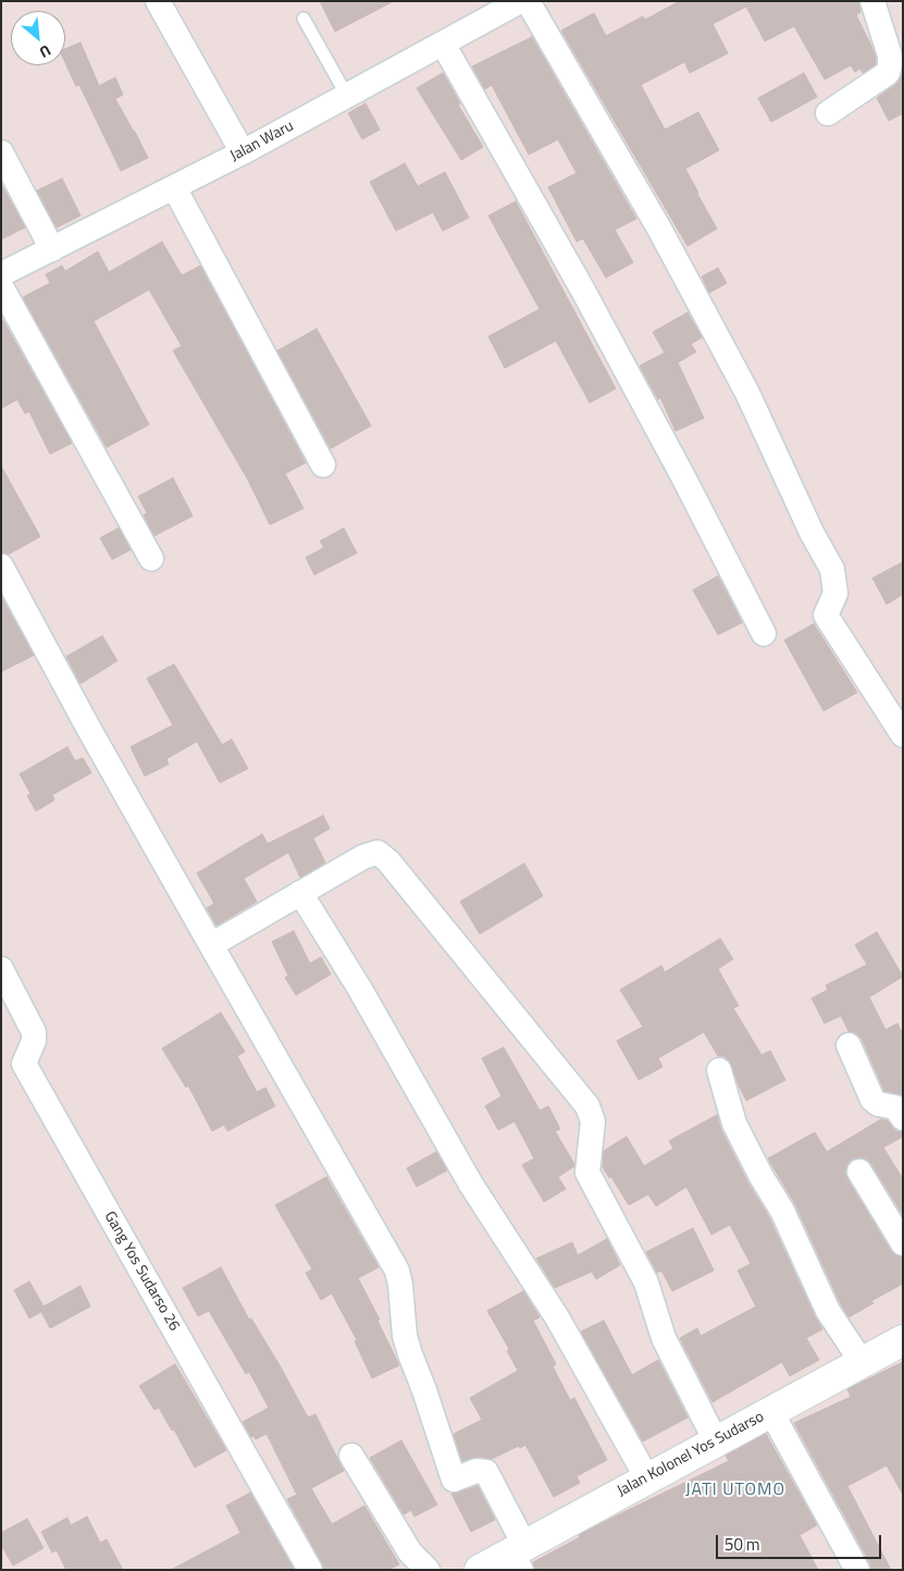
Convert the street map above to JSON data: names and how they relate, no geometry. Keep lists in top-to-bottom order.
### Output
{
  "streets": {
    "street": ["Jalan Waru", "Gang Yos Sudarso 26", "Jalan Kolonel Yos Sudarso"]
  },
  "districts": ["JATI UTOMO"],
  "scale_bar": "50 m",
  "north": "bottom right"
}
